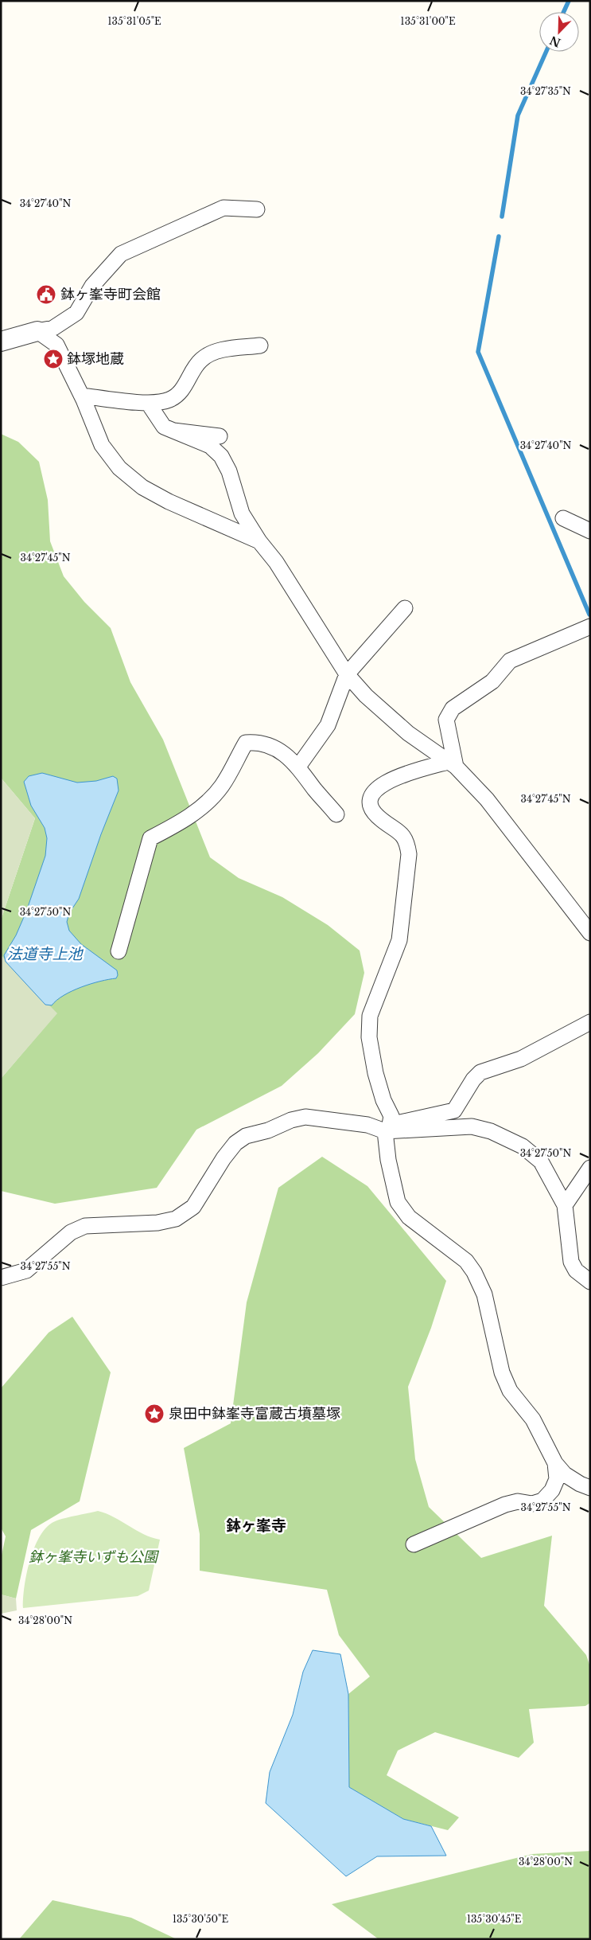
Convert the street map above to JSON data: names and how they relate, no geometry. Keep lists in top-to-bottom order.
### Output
{
  "districts": ["鉢ヶ峯寺"],
  "water": ["法道寺上池"],
  "parks": ["鉢ヶ峯寺いずも公園"],
  "places": {
    "public building": ["鉢ヶ峯寺町会館"],
    "place": ["鉢塚地蔵", "泉田中鉢峯寺富蔵古墳墓塚"]
  },
  "north": "bottom left",
  "coordinates": [
    "135°31'05\"E",
    "135°31'00\"E",
    "34°27'35\"N",
    "34°27'40\"N",
    "34°27'45\"N",
    "34°27'50\"N",
    "34°27'55\"N",
    "34°28'00\"N",
    "135°30'50\"E",
    "135°30'45\"E"
  ]
}
